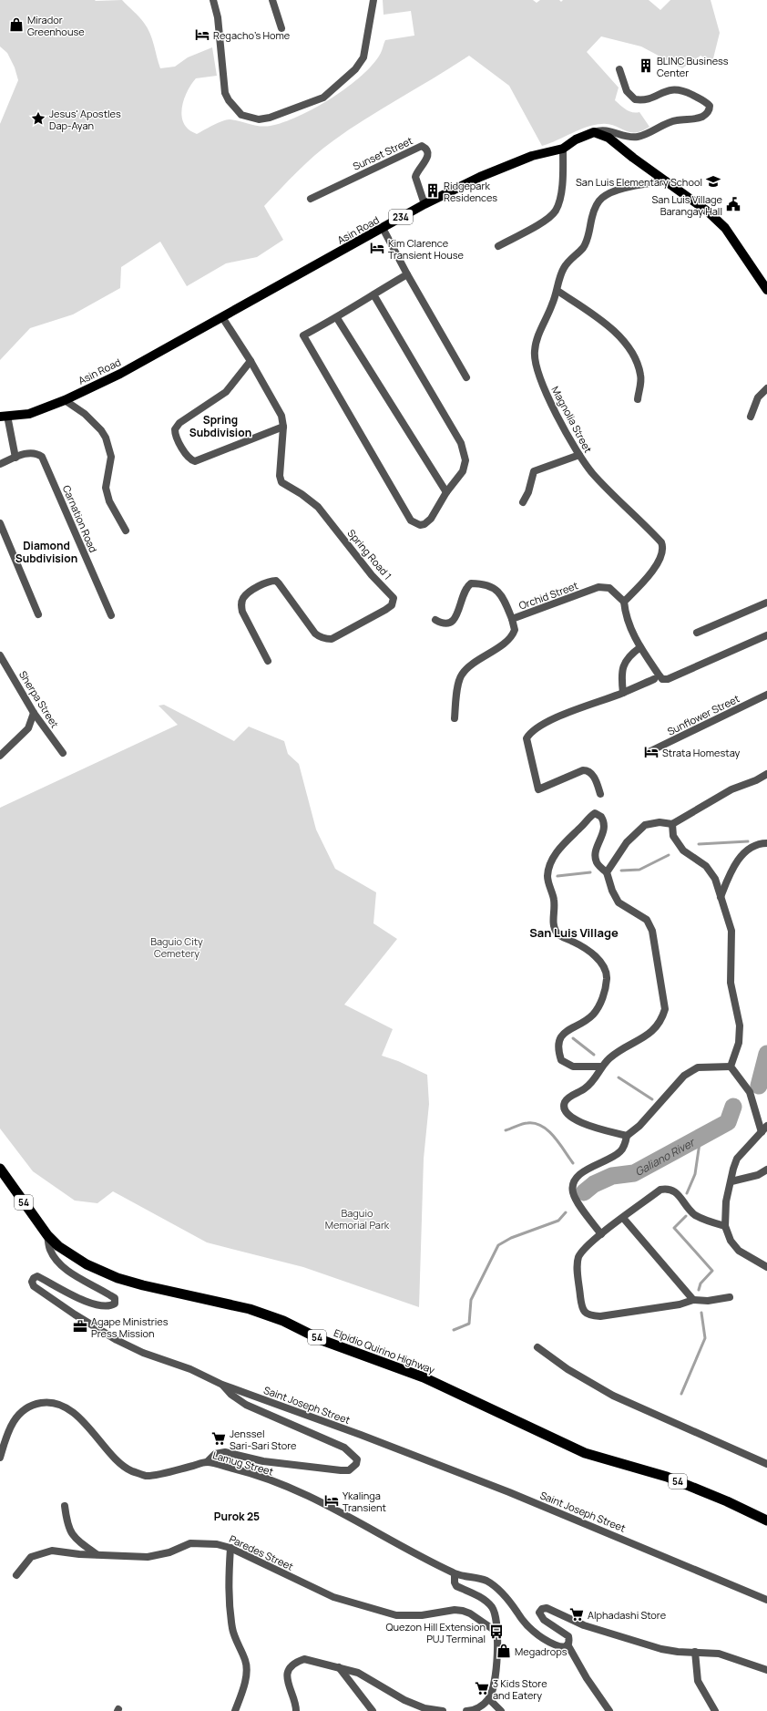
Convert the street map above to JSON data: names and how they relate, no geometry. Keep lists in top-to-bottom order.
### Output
{
  "streets": {
    "highway": ["54", "Elpidio Quirino Highway"],
    "main road": ["234", "Asin Road"],
    "street": [
      "Sunset Street",
      "Magnolia Street",
      "Carnation Road",
      "Spring Road 1",
      "Orchid Street",
      "Sherpa Street",
      "Sunflower Street",
      "Saint Joseph Street",
      "Lamug Street",
      "Paredes Street"
    ]
  },
  "crossings": [
    ["Sunset Street", "Asin Road"],
    ["Asin Road", "Spring Road 1"],
    ["Magnolia Street", "Orchid Street"],
    ["Elpidio Quirino Highway", "Saint Joseph Street"]
  ],
  "districts": [
    "Spring Subdivision",
    "Diamond Subdivision",
    "San Luis Village",
    "Purok 25"
  ],
  "water": ["Galiano River"],
  "parks": ["Baguio City Cemetery", "Baguio Memorial Park"],
  "places": {
    "shop": ["Mirador Greenhouse", "Megadrops"],
    "hotel": [
      "Regacho’s Home",
      "Kim Clarence Transient House",
      "Strata Homestay",
      "Ykalinga Transient"
    ],
    "building": ["BLINC Business Center", "Ridgepark Residences"],
    "place": ["Jesus' Apostles Dap-Ayan"],
    "school or university": ["San Luis Elementary School"],
    "public building": ["San Luis Village Barangay Hall"],
    "office": ["Agape Ministries Press Mission"],
    "supermarket": ["Jenssel Sari-Sari Store", "Alphadashi Store", "3 Kids Store and Eatery"],
    "bus stop": ["Quezon Hill Extension PUJ Terminal"]
  }
}
